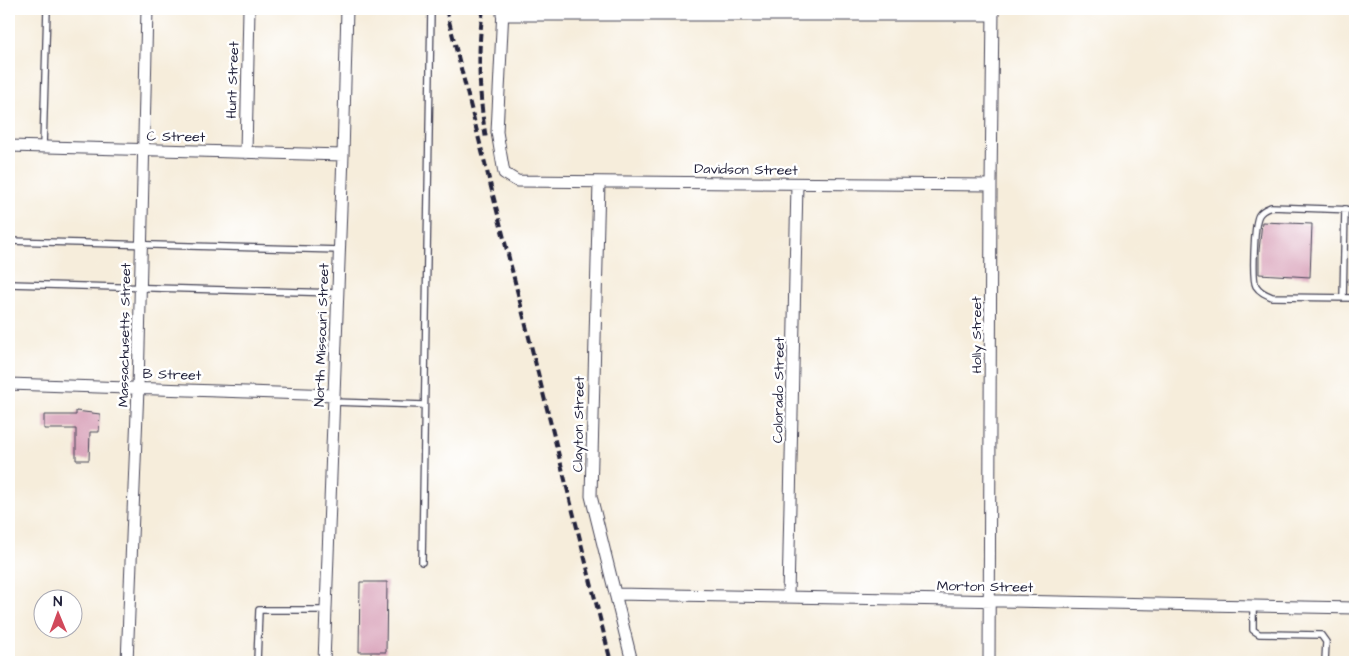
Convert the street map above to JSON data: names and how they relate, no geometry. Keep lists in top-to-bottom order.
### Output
{
  "streets": {
    "street": [
      "Hunt Street",
      "C Street",
      "Davidson Street",
      "Massachusetts Street",
      "North Missouri Street",
      "Holly Street",
      "B Street",
      "Colorado Street",
      "Clayton Street",
      "Morton Street"
    ]
  },
  "crossings": [
    ["Hunt Street", "C Street"],
    ["C Street", "Massachusetts Street"],
    ["C Street", "North Missouri Street"],
    ["Davidson Street", "Holly Street"],
    ["Davidson Street", "Colorado Street"],
    ["Davidson Street", "Clayton Street"],
    ["Massachusetts Street", "B Street"],
    ["North Missouri Street", "B Street"],
    ["Holly Street", "Morton Street"],
    ["Colorado Street", "Morton Street"],
    ["Clayton Street", "Morton Street"]
  ],
  "north": "top"
}
